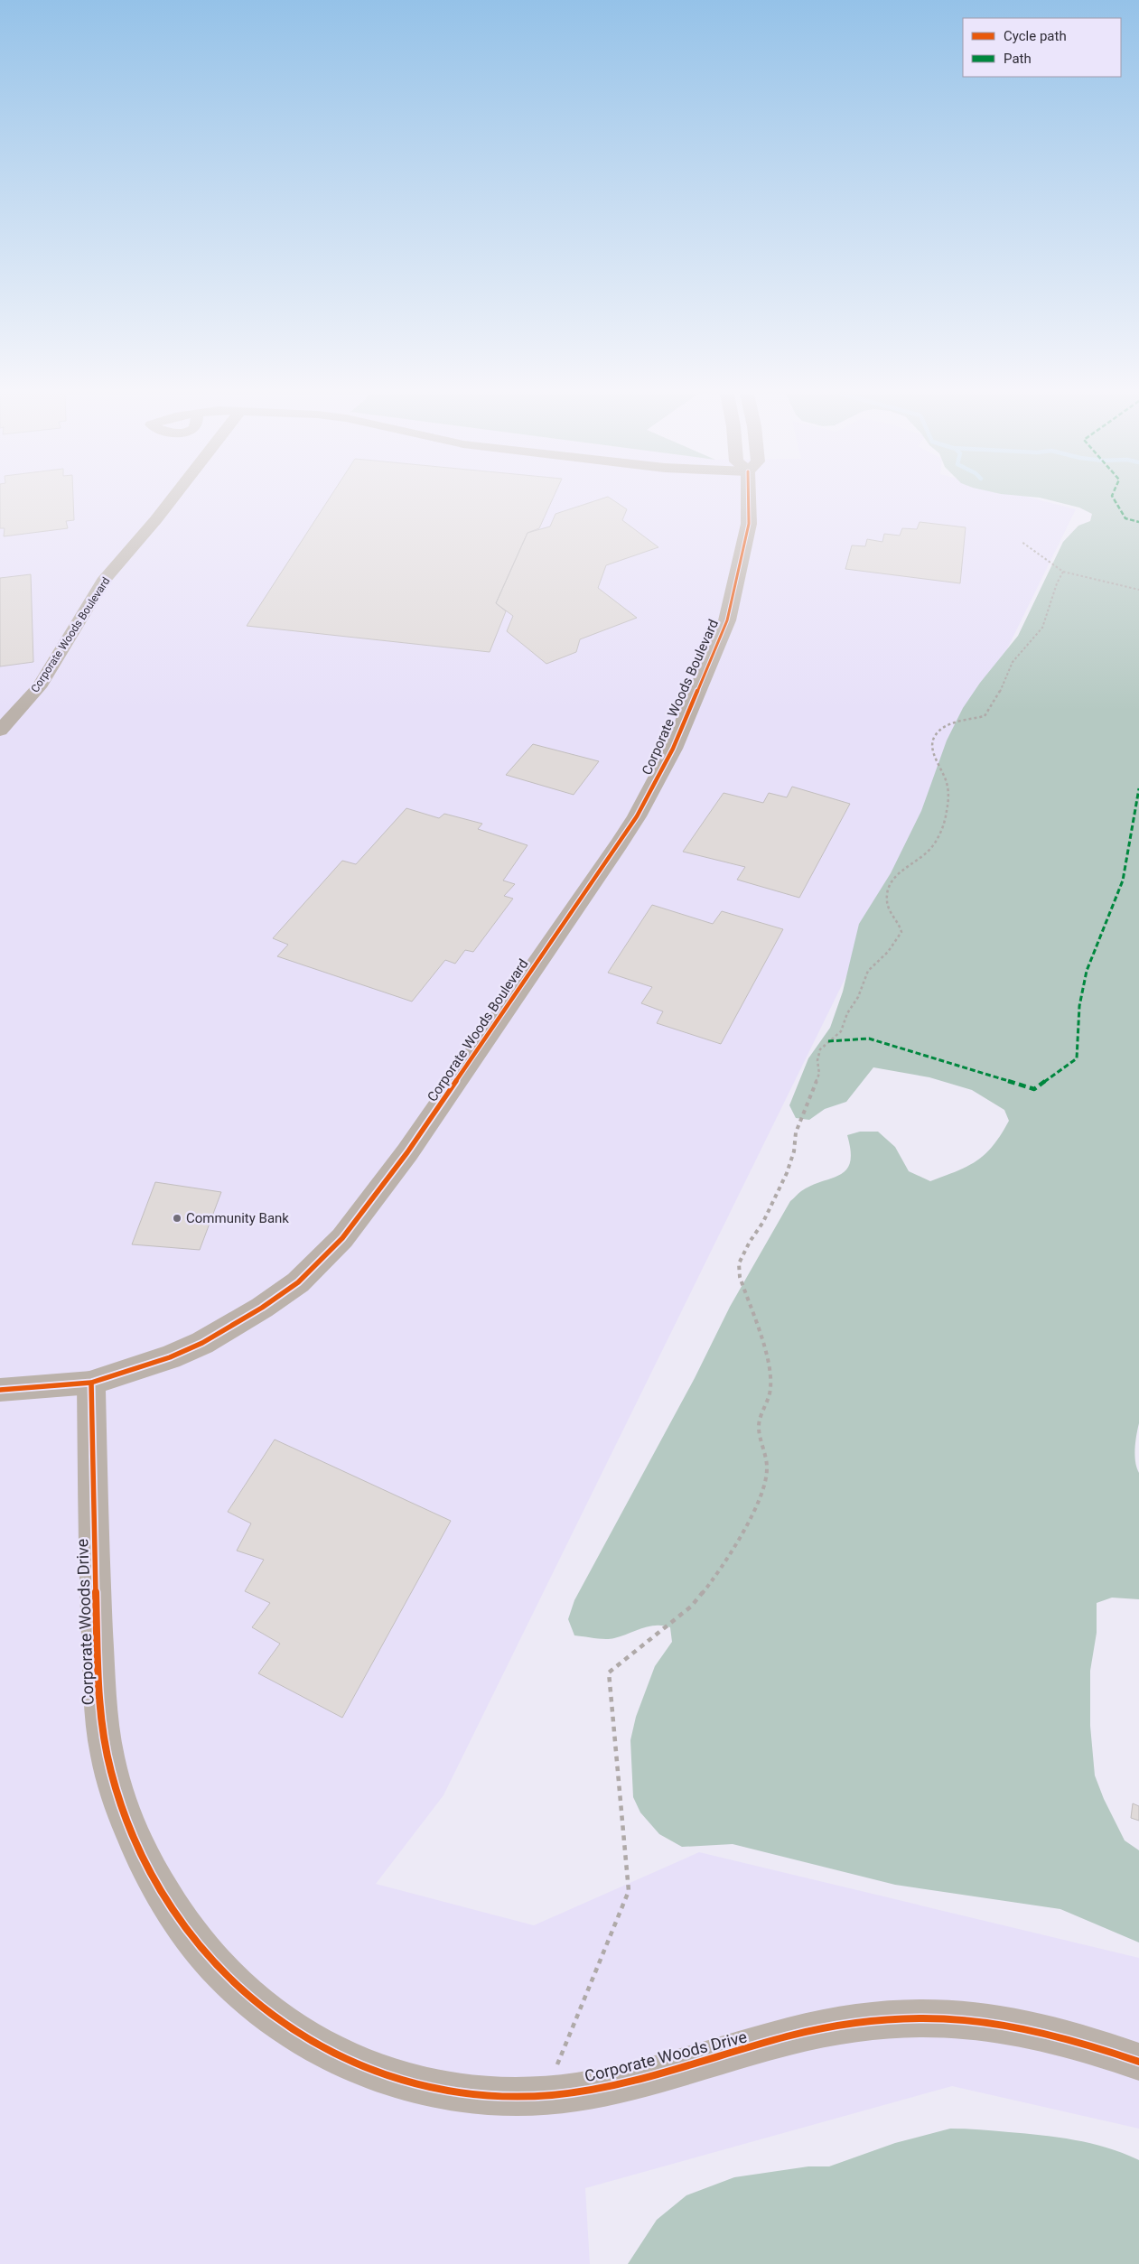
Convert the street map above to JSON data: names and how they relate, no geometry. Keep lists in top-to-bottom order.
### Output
{
  "streets": {
    "street": ["Corporate Woods Boulevard", "Corporate Woods Drive"]
  },
  "crossings": [
    ["Corporate Woods Boulevard", "Corporate Woods Drive"]
  ],
  "places": ["Community Bank"],
  "legend": ["Cycle path", "Path"]
}
